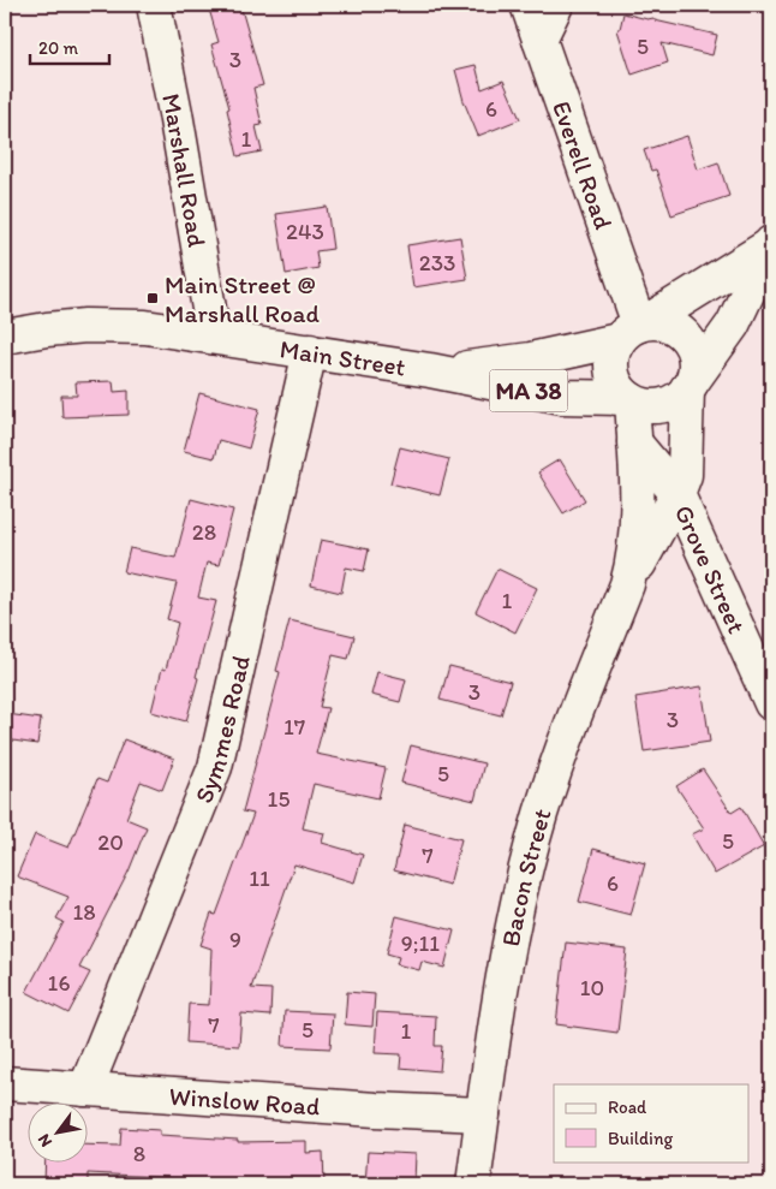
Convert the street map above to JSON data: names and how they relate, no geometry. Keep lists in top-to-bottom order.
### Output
{
  "streets": {
    "main road": [
      "Everell Road",
      "Marshall Road",
      "Main Street",
      "MA 38",
      "Grove Street",
      "Symmes Road",
      "Bacon Street",
      "Winslow Road"
    ]
  },
  "crossings": [
    ["Everell Road", "Main Street"],
    ["Everell Road", "MA 38"],
    ["Everell Road", "Bacon Street"],
    ["Marshall Road", "Main Street"],
    ["Main Street", "MA 38"],
    ["Main Street", "Symmes Road"],
    ["Main Street", "Bacon Street"],
    ["MA 38", "Bacon Street"],
    ["Grove Street", "Bacon Street"],
    ["Symmes Road", "Winslow Road"],
    ["Bacon Street", "Winslow Road"]
  ],
  "places": {
    "transit": ["Main Street @ Marshall Road"]
  },
  "house_numbers": [
    "5",
    "3",
    "6",
    "1",
    "243",
    "233",
    "28",
    "1",
    "3",
    "3",
    "17",
    "5",
    "15",
    "5",
    "20",
    "7",
    "11",
    "6",
    "18",
    "9",
    "9;11",
    "16",
    "10",
    "7",
    "5",
    "1",
    "8"
  ],
  "legend": ["Road", "Building"],
  "scale_bar": "20 m",
  "north": "bottom left"
}
